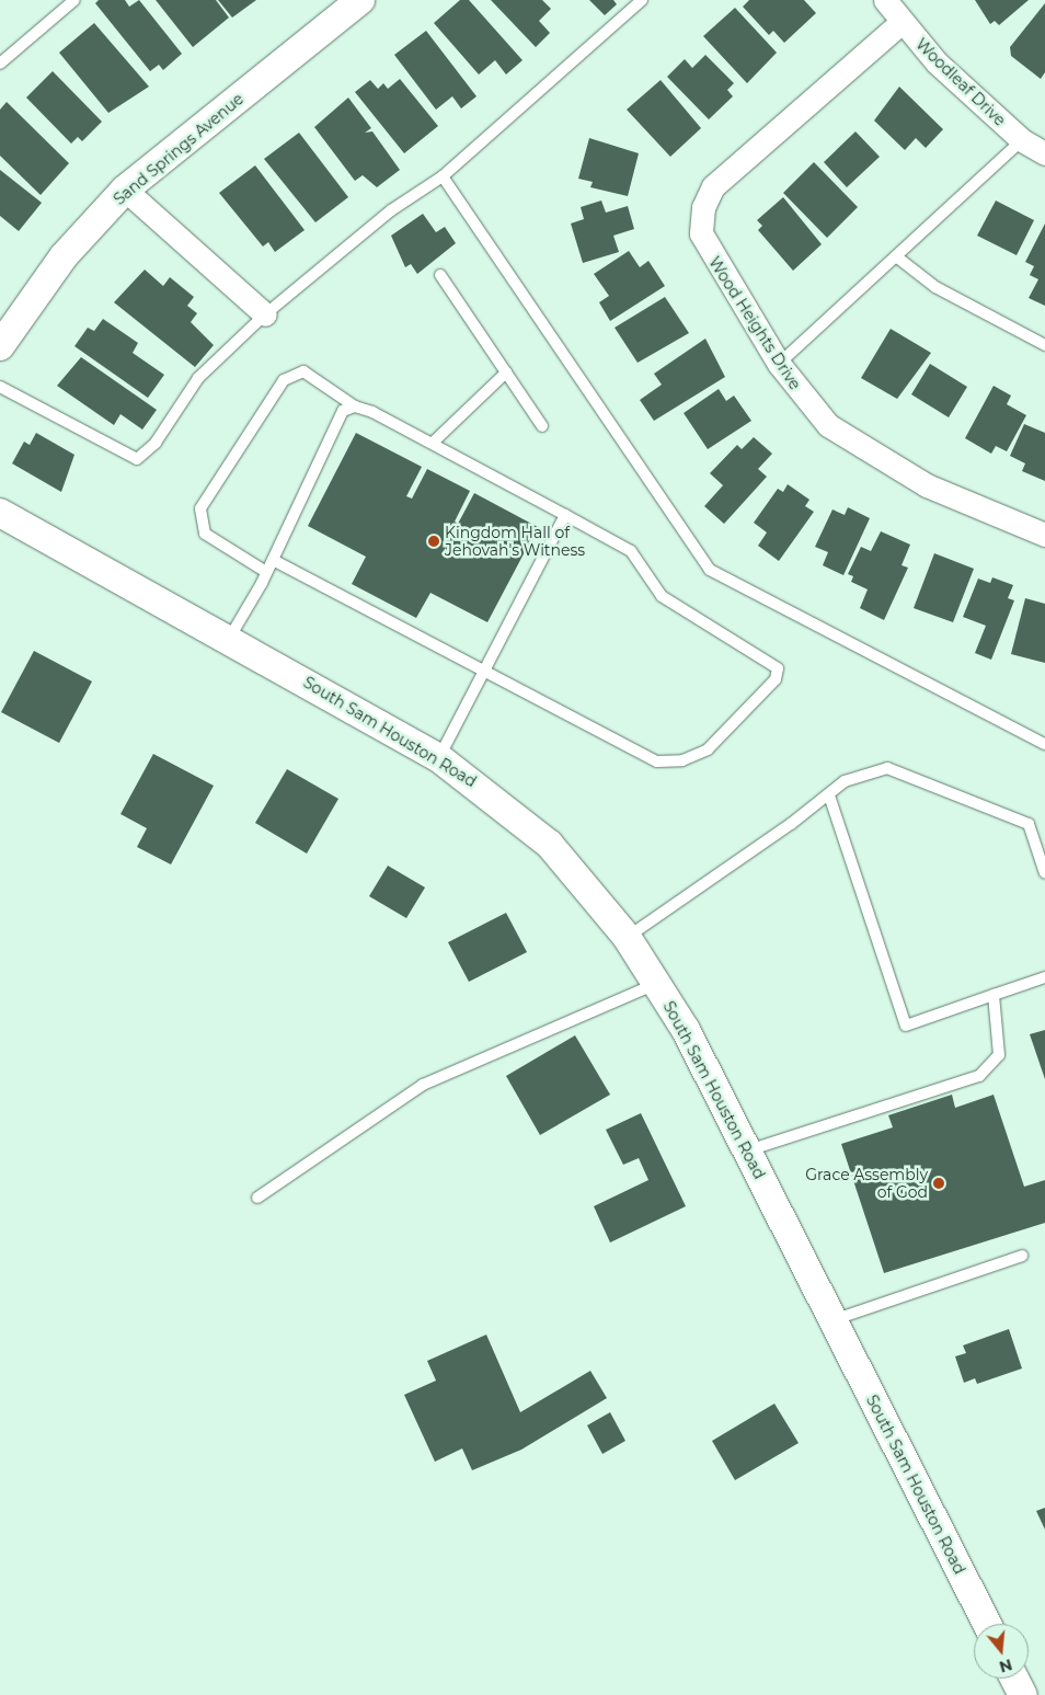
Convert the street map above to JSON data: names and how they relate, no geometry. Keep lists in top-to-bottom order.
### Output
{
  "streets": {
    "street": [
      "Woodleaf Drive",
      "Sand Springs Avenue",
      "Wood Heights Drive",
      "South Sam Houston Road"
    ]
  },
  "crossings": [
    ["Woodleaf Drive", "Wood Heights Drive"]
  ],
  "places": ["Kingdom Hall of Jehovah's Witness", "Grace Assembly of God"],
  "north": "bottom"
}
